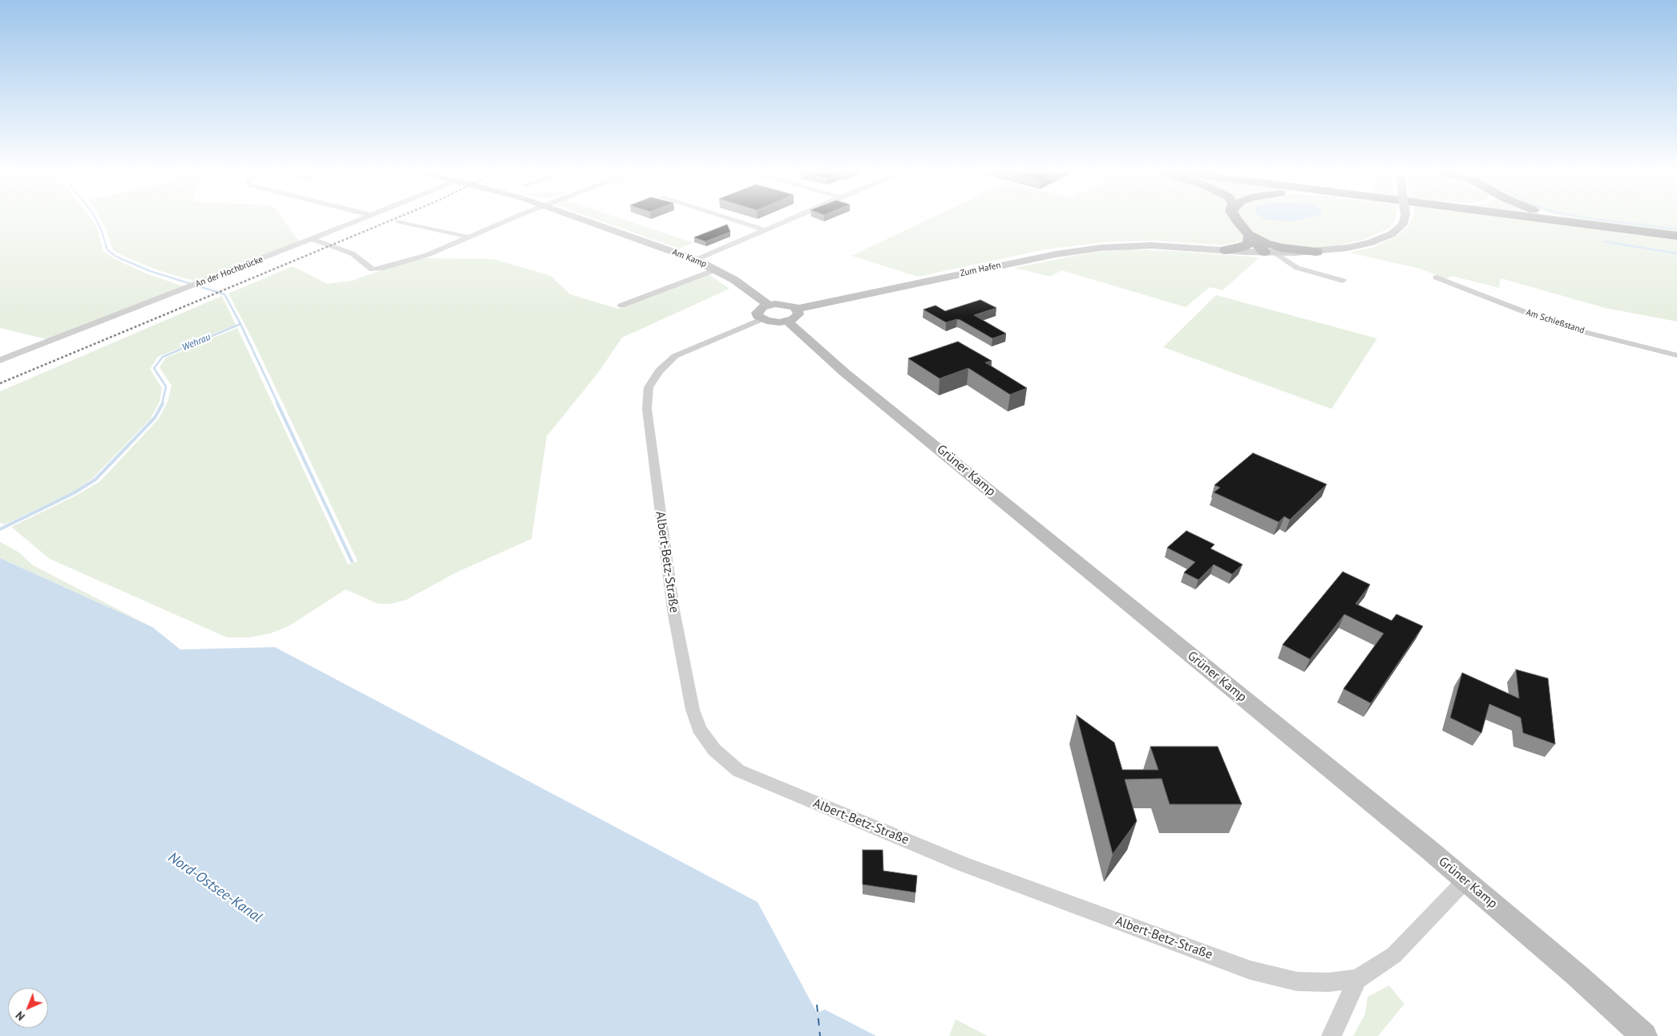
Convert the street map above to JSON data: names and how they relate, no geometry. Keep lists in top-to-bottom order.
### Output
{
  "streets": {
    "main road": ["Am Kamp", "Zum Hafen", "Grüner Kamp"],
    "street": ["An der Hochbrücke", "Am Schießstand", "Albert-Betz-Straße"]
  },
  "crossings": [
    ["Zum Hafen", "Grüner Kamp"],
    ["Grüner Kamp", "Albert-Betz-Straße"]
  ],
  "water": ["Wehrau", "Nord-Ostsee-Kanal"],
  "north": "bottom left"
}
